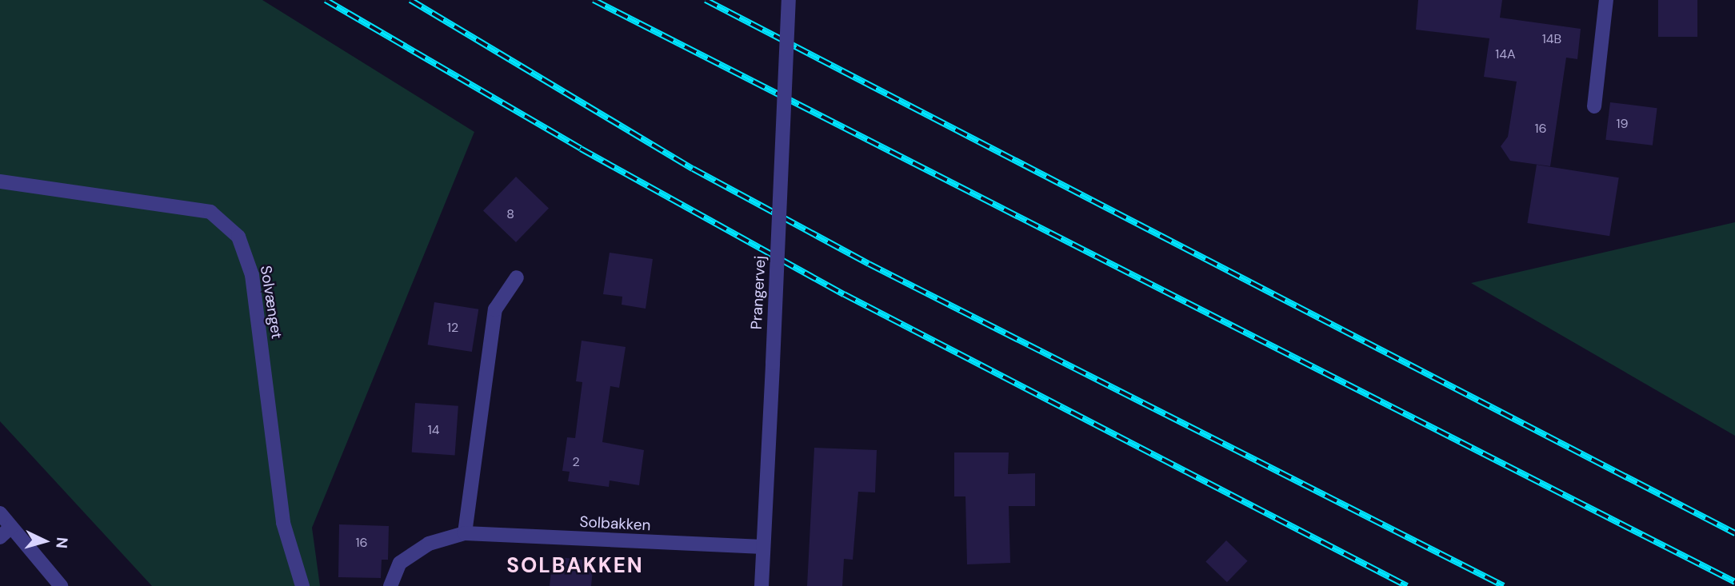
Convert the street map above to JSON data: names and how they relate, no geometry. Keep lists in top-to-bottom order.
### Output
{
  "streets": {
    "street": ["Prangervej", "Solvænget", "Solbakken"]
  },
  "crossings": [
    ["Prangervej", "Solbakken"]
  ],
  "districts": ["SOLBAKKEN"],
  "house_numbers": [
    "14B",
    "14A",
    "19",
    "16",
    "8",
    "12",
    "14",
    "2",
    "16"
  ],
  "north": "right"
}
